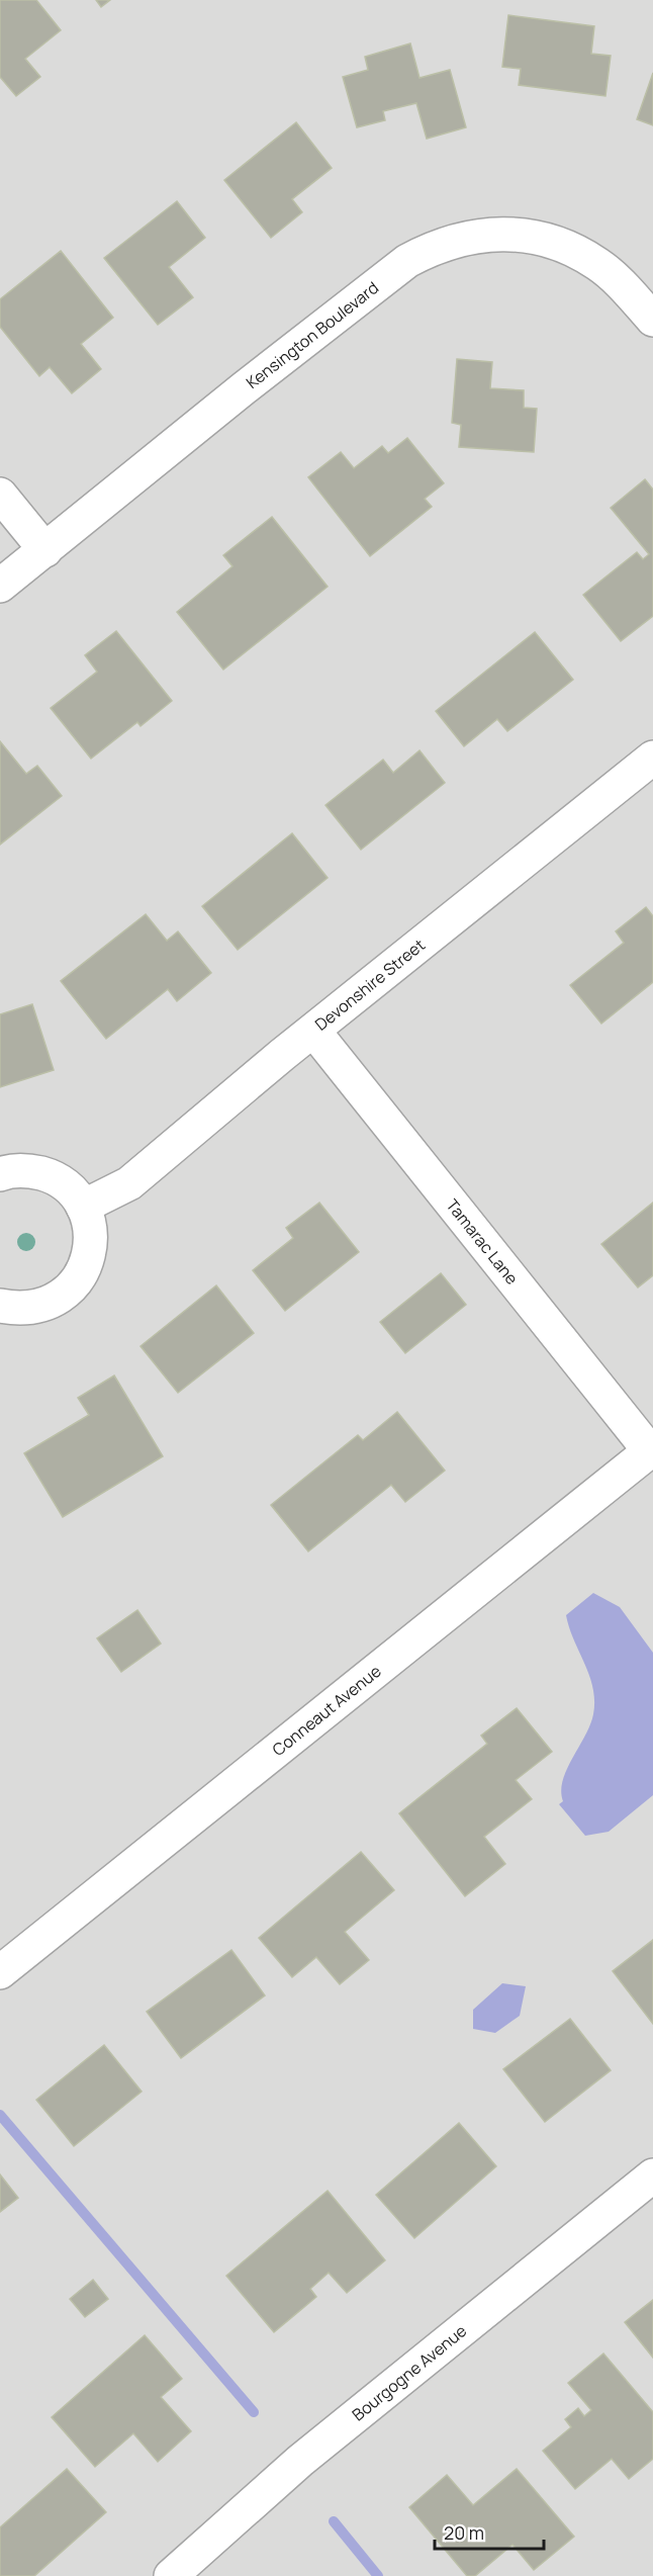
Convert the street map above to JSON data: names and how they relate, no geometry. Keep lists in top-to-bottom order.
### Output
{
  "streets": {
    "street": [
      "Kensington Boulevard",
      "Devonshire Street",
      "Tamarac Lane",
      "Conneaut Avenue",
      "Bourgogne Avenue"
    ]
  },
  "crossings": [
    ["Devonshire Street", "Tamarac Lane"],
    ["Tamarac Lane", "Conneaut Avenue"]
  ],
  "scale_bar": "20 m"
}
